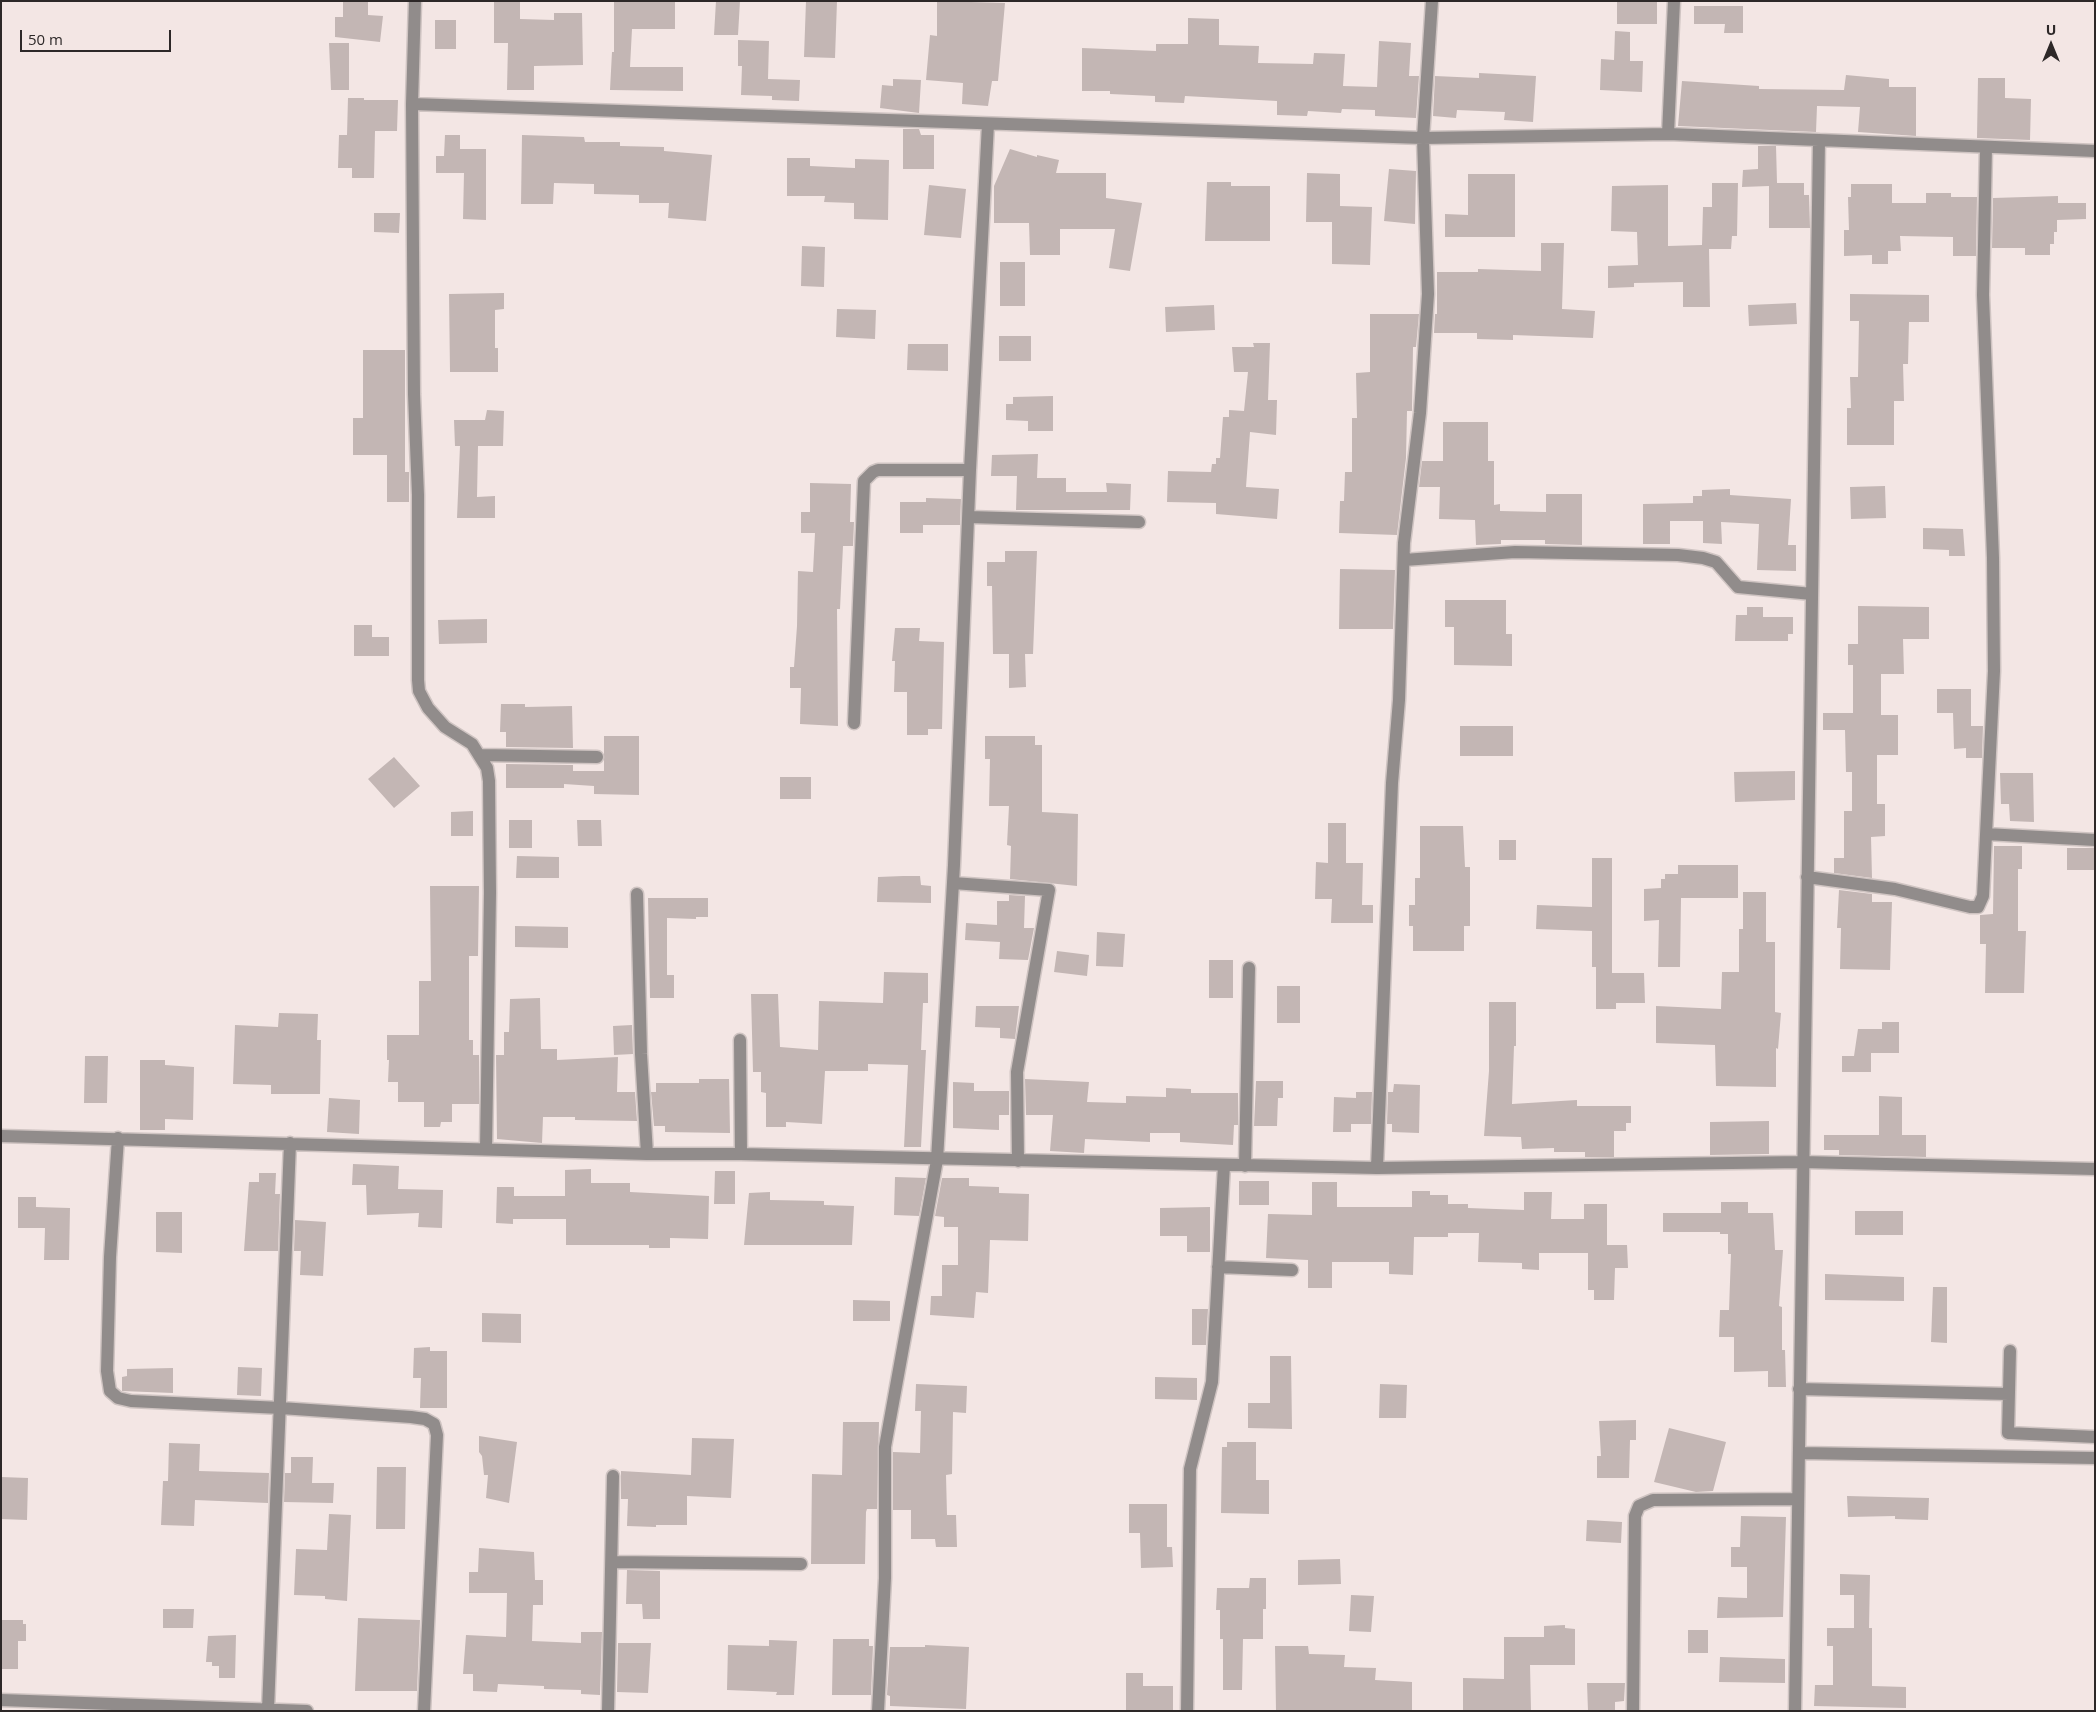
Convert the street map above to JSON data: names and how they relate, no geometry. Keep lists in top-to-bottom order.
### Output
{
  "scale_bar": "50 m",
  "north": "top"
}
